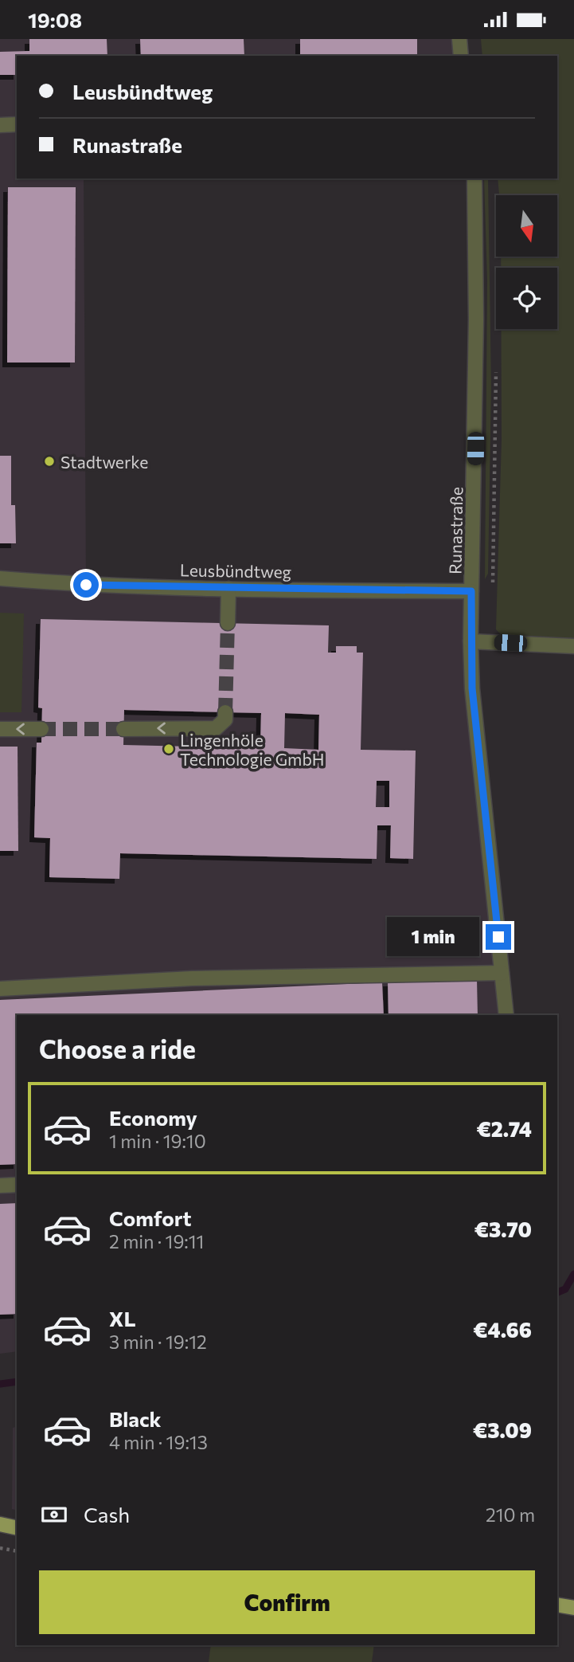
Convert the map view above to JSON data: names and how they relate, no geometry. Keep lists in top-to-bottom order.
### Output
{
  "streets": {
    "street": ["Runastraße", "Leusbündtweg"]
  },
  "crossings": [
    ["Runastraße", "Leusbündtweg"]
  ],
  "places": ["Stadtwerke", "Lingenhöle Technologie GmbH"],
  "north": "bottom",
  "page": {
    "status": "19:08",
    "banner": ["Leusbündtweg", "Runastraße"],
    "bubble": "1 min",
    "heading": "Choose a ride",
    "list": [
      {
        "name": "Economy",
        "note": "1 min · 19:10",
        "value": "€2.74"
      },
      {
        "name": "Comfort",
        "note": "2 min · 19:11",
        "value": "€3.70"
      },
      {
        "name": "XL",
        "note": "3 min · 19:12",
        "value": "€4.66"
      },
      {
        "name": "Black",
        "note": "4 min · 19:13",
        "value": "€3.09"
      }
    ],
    "pay": ["Cash", "210 m"],
    "buttons": "Confirm"
  }
}
